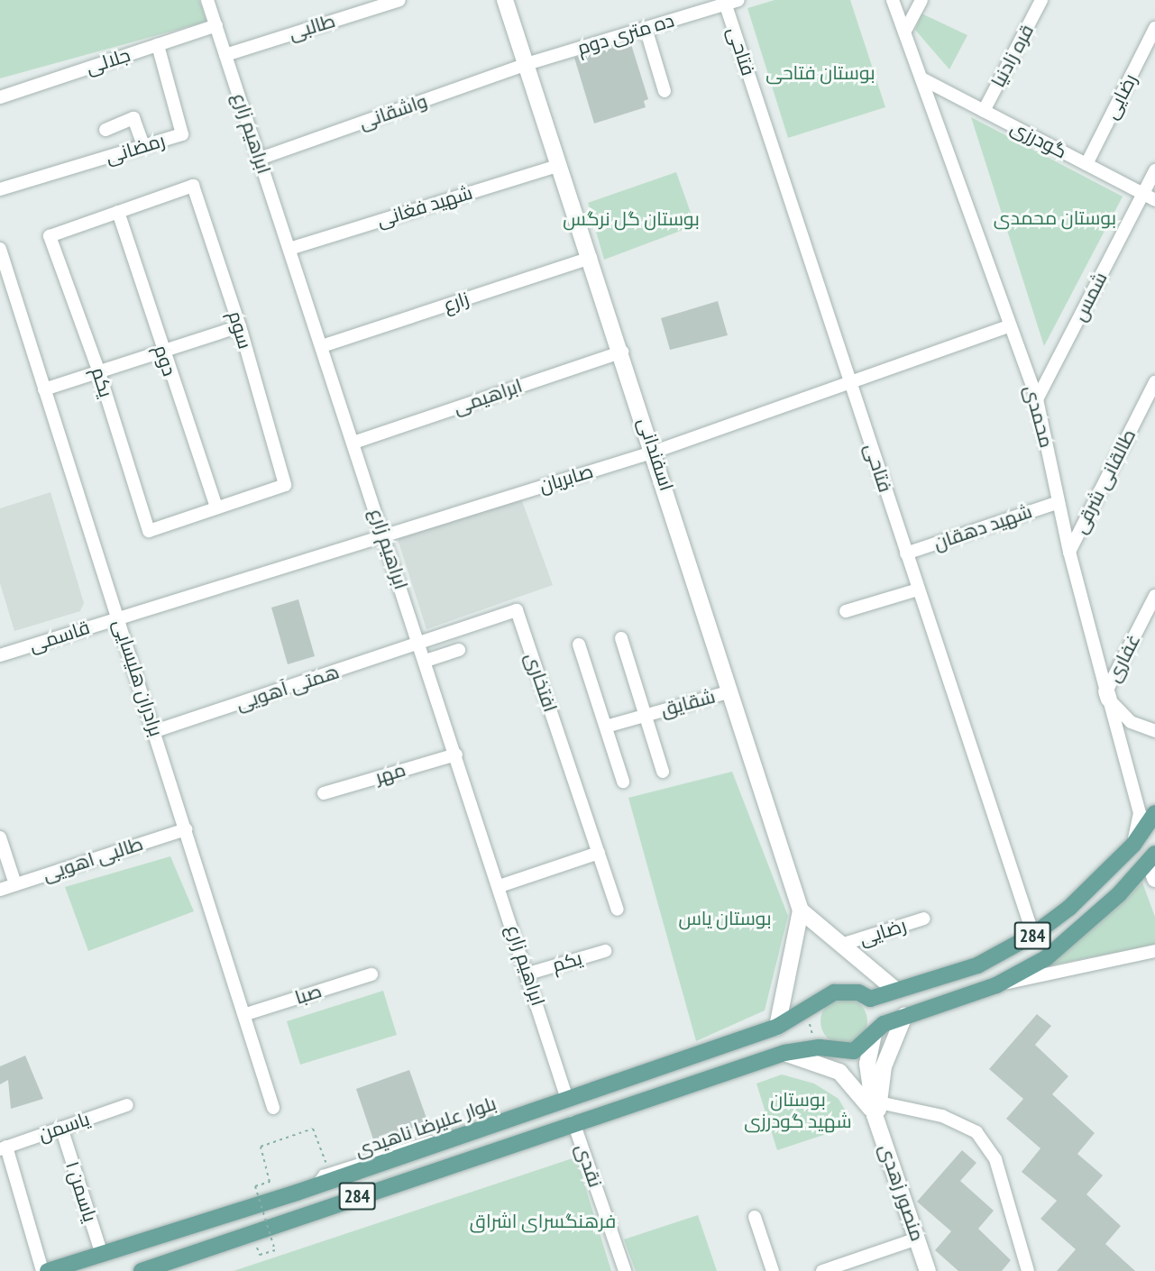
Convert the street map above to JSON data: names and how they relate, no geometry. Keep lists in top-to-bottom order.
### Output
{
  "streets": {
    "main road": [
      "اسفندانی",
      "284",
      "بلوار علیرضا ناهیدی",
      "منصور زهدی"
    ],
    "street": [
      "طالبی",
      "ده متری دوم",
      "فتاحی",
      "قره زادنیا",
      "جلالی",
      "رضایی",
      "واشقانی",
      "ابراهیم زارع",
      "گودرزی",
      "رمضانی",
      "شهید فغانی",
      "شمس",
      "زارع",
      "سوم",
      "دوم",
      "یکم",
      "ابراهیمی",
      "محمدی",
      "صابریان",
      "طالقانی شرقی",
      "شهید دهقان",
      "قاسمی",
      "غفاری",
      "برادران هلیسایی",
      "افتخاری",
      "همتی آهویی",
      "شقایق",
      "مهر",
      "طالبی اهویی",
      "صبا",
      "یاسمن",
      "نقدی",
      "یاسمن ۱"
    ]
  },
  "crossings": [
    ["طالبی", "ابراهیم زارع"],
    ["ده متری دوم", "فتاحی"],
    ["ده متری دوم", "واشقانی"],
    ["ده متری دوم", "اسفندانی"],
    ["فتاحی", "صابریان"],
    ["فتاحی", "شهید دهقان"],
    ["فتاحی", "284"],
    ["قره زادنیا", "گودرزی"],
    ["جلالی", "ابراهیم زارع"],
    ["جلالی", "رمضانی"],
    ["رضایی", "گودرزی"],
    ["واشقانی", "ابراهیم زارع"],
    ["واشقانی", "اسفندانی"],
    ["ابراهیم زارع", "شهید فغانی"],
    ["ابراهیم زارع", "زارع"],
    ["ابراهیم زارع", "یکم"],
    ["ابراهیم زارع", "ابراهیمی"],
    ["ابراهیم زارع", "صابریان"],
    ["ابراهیم زارع", "افتخاری"],
    ["ابراهیم زارع", "همتی آهویی"],
    ["ابراهیم زارع", "مهر"],
    ["ابراهیم زارع", "بلوار علیرضا ناهیدی"],
    ["گودرزی", "شمس"],
    ["گودرزی", "محمدی"],
    ["شهید فغانی", "اسفندانی"],
    ["شمس", "محمدی"],
    ["زارع", "اسفندانی"],
    ["سوم", "دوم"],
    ["سوم", "یکم"],
    ["ابراهیمی", "اسفندانی"],
    ["محمدی", "صابریان"],
    ["محمدی", "طالقانی شرقی"],
    ["محمدی", "شهید دهقان"],
    ["محمدی", "غفاری"],
    ["محمدی", "284"],
    ["اسفندانی", "صابریان"],
    ["اسفندانی", "شقایق"],
    ["صابریان", "قاسمی"],
    ["صابریان", "برادران هلیسایی"],
    ["قاسمی", "برادران هلیسایی"],
    ["برادران هلیسایی", "همتی آهویی"],
    ["برادران هلیسایی", "طالبی اهویی"],
    ["برادران هلیسایی", "صبا"],
    ["افتخاری", "همتی آهویی"],
    ["284", "بلوار علیرضا ناهیدی"],
    ["284", "نقدی"],
    ["284", "منصور زهدی"],
    ["یاسمن", "یاسمن ۱"],
    ["بلوار علیرضا ناهیدی", "یاسمن ۱"]
  ],
  "parks": [
    "بوستان فتاحی",
    "بوستان محمدی",
    "بوستان گل نرگس",
    "بوستان یاس",
    "بوستان شهید گودرزی",
    "فرهنگسرای اشراق"
  ]
}
